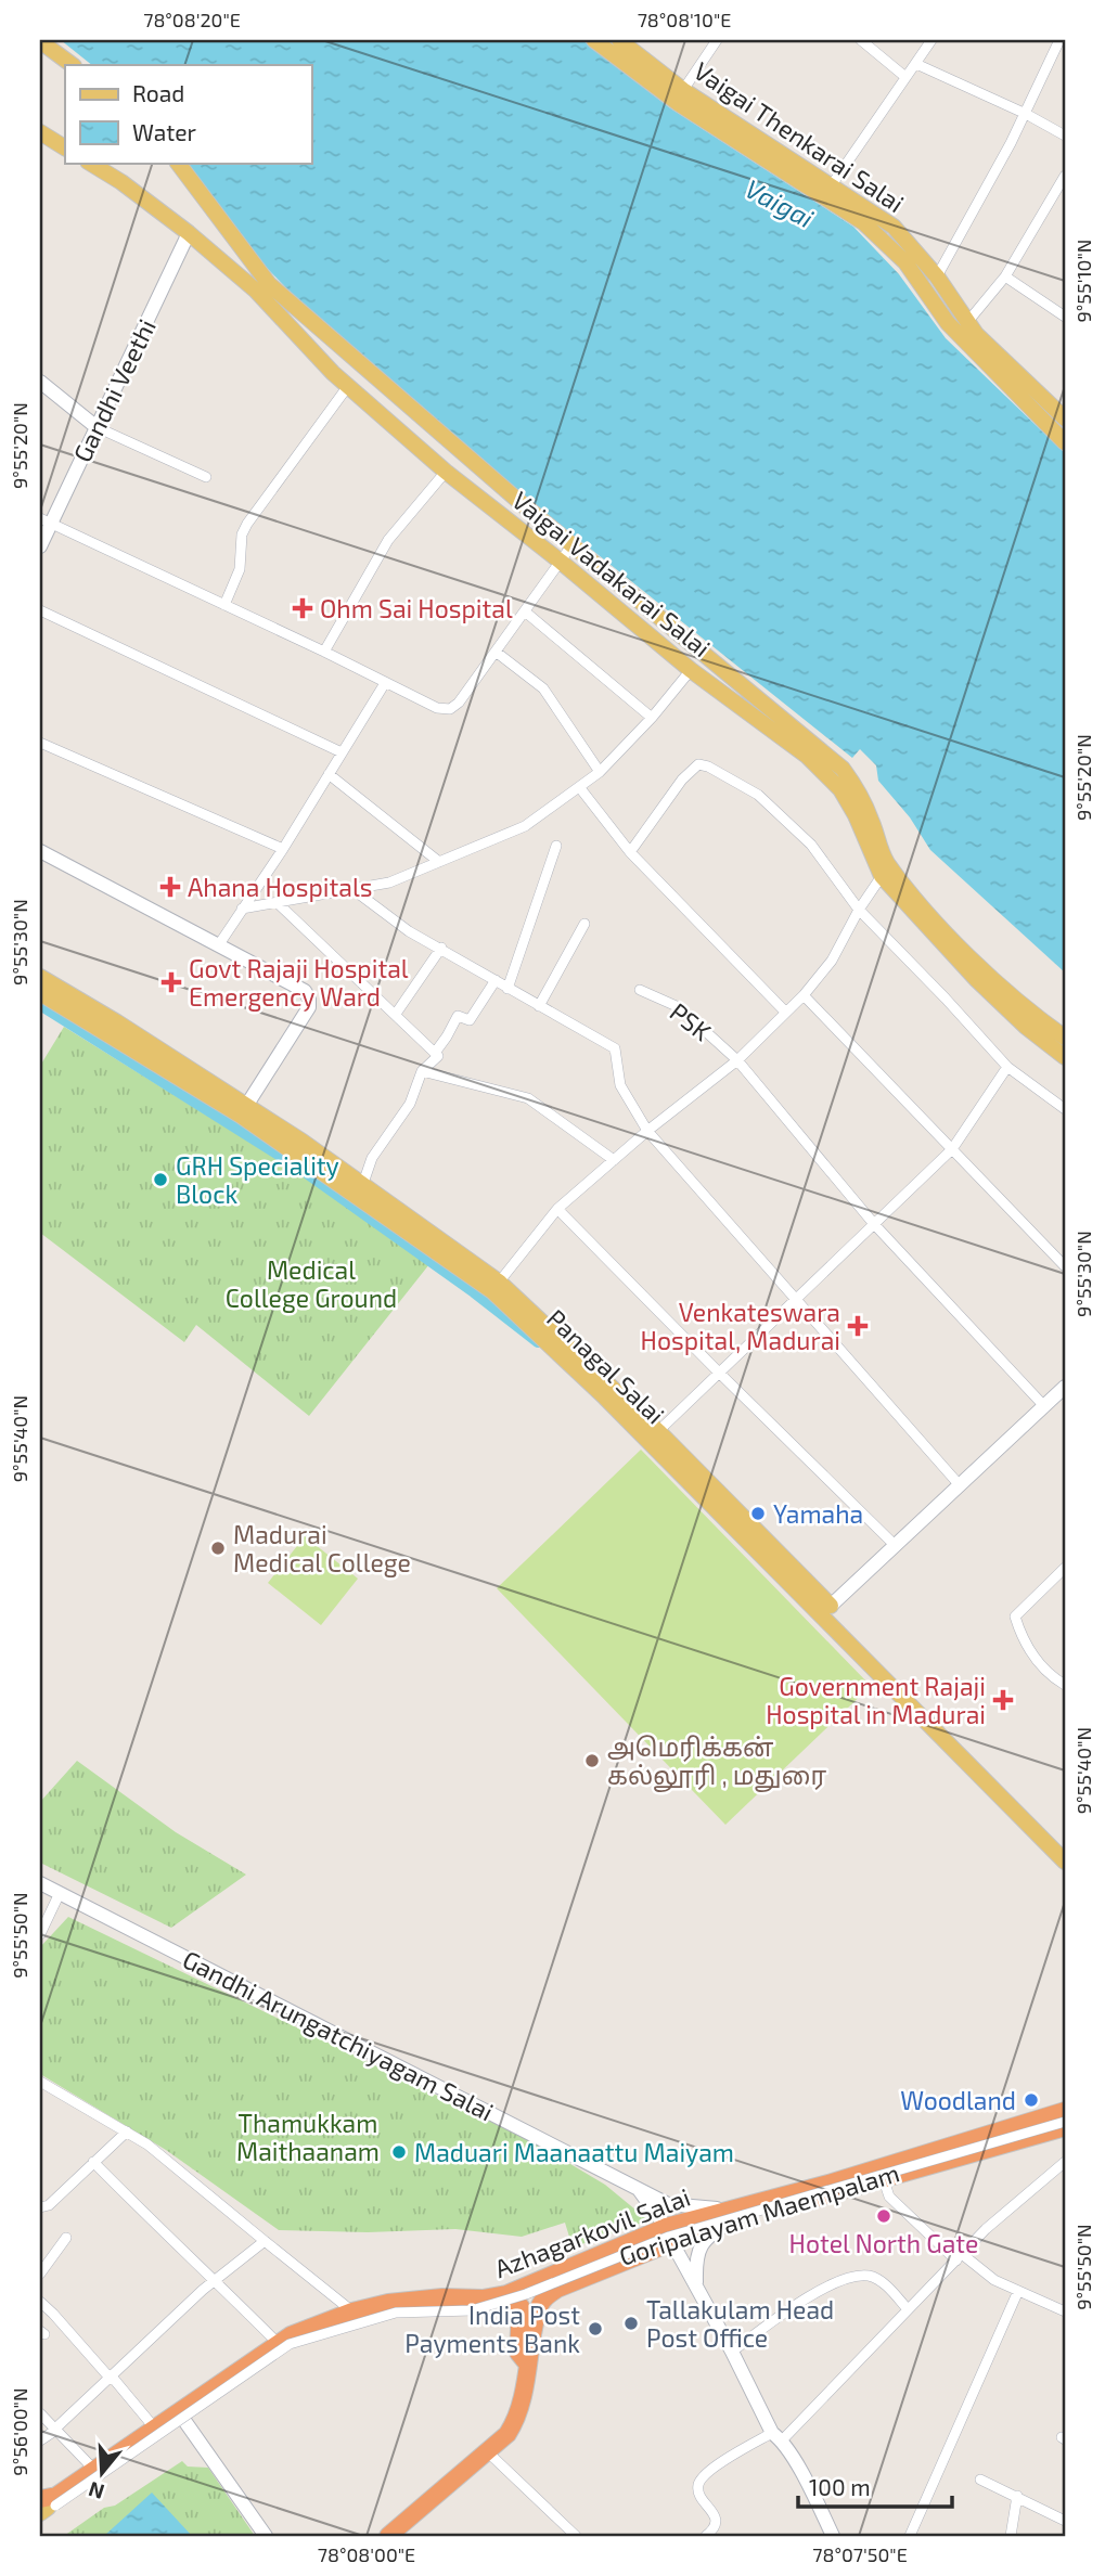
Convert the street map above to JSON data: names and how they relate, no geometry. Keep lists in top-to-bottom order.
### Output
{
  "streets": {
    "highway": ["Azhagarkovil Salai"],
    "main road": ["Vaigai Thenkarai Salai", "Vaigai Vadakarai Salai", "Panagal Salai"],
    "street": [
      "Gandhi Veethi",
      "PSK",
      "Gandhi Arungatchiyagam Salai",
      "Goripalayam Maempalam"
    ]
  },
  "crossings": [
    ["Gandhi Veethi", "Vaigai Vadakarai Salai"],
    ["Gandhi Arungatchiyagam Salai", "Azhagarkovil Salai"],
    ["Goripalayam Maempalam", "Azhagarkovil Salai"]
  ],
  "water": ["Vaigai"],
  "parks": ["Medical College Ground", "Thamukkam Maithaanam"],
  "places": {
    "health": [
      "Ohm Sai Hospital",
      "Ahana Hospitals",
      "Govt Rajaji Hospital Emergency Ward",
      "Venkateswara Hospital, Madurai",
      "Government Rajaji Hospital in Madurai"
    ],
    "other": [
      "GRH Speciality Block",
      "Yamaha",
      "Madurai Medical College",
      "அமெரிக்கன் கல்லூரி , மதுரை",
      "Woodland",
      "Maduari Maanaattu Maiyam",
      "Hotel North Gate",
      "Tallakulam Head Post Office",
      "India Post Payments Bank"
    ]
  },
  "legend": ["Road", "Water"],
  "scale_bar": "100 m",
  "north": "bottom",
  "coordinates": [
    "78°08'20\"E",
    "78°08'10\"E",
    "9°55'10\"N",
    "9°55'20\"N",
    "9°55'30\"N",
    "9°55'40\"N",
    "9°55'50\"N",
    "9°56'00\"N",
    "78°08'00\"E",
    "78°07'50\"E"
  ]
}
